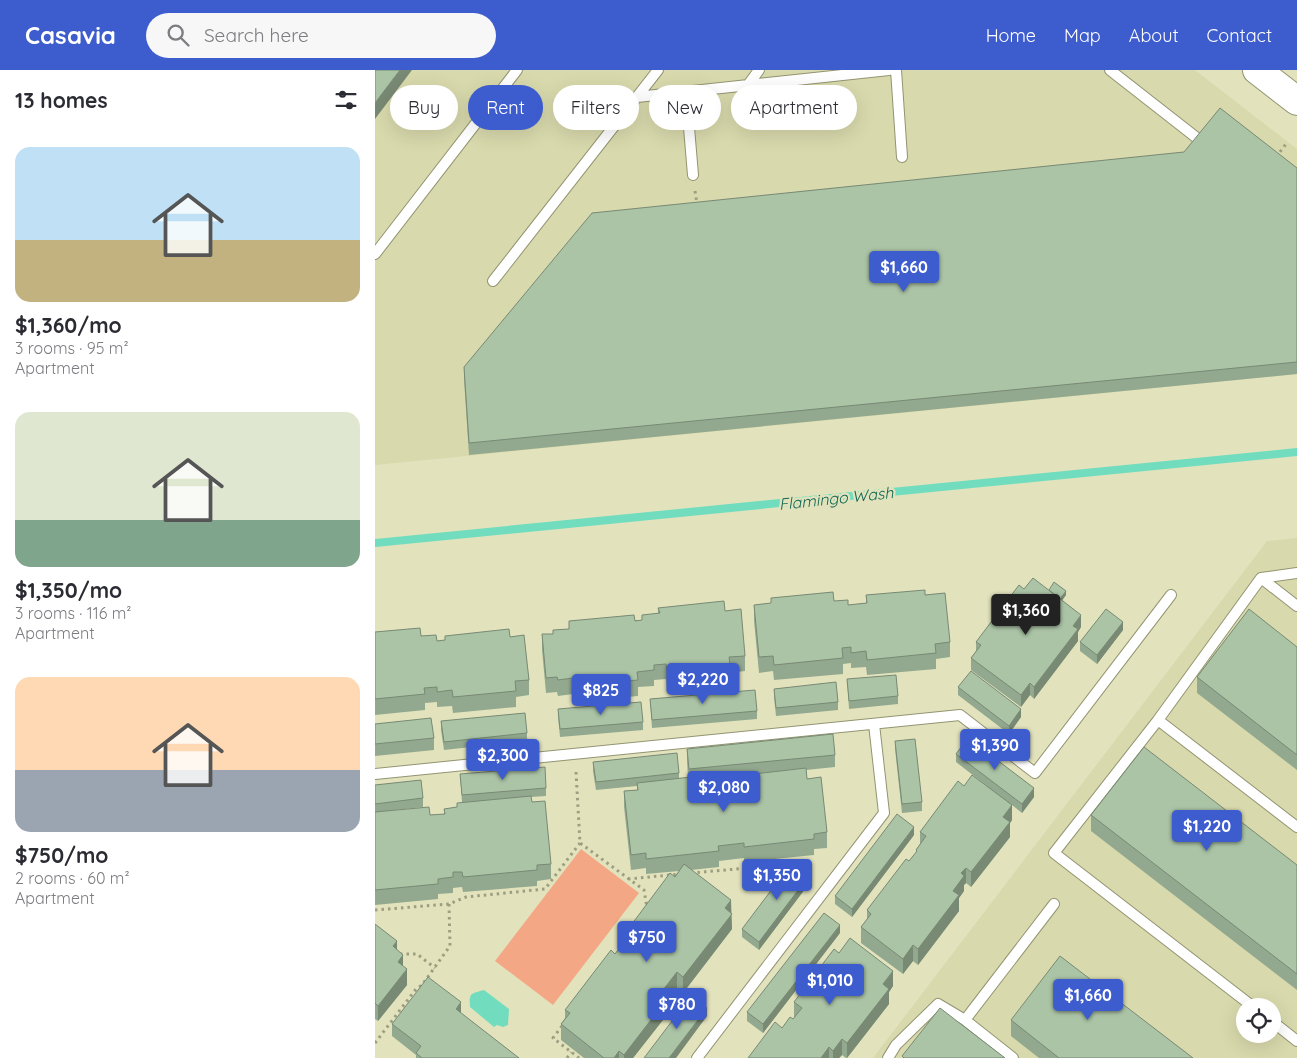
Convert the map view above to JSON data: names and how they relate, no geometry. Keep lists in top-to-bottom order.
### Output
{
  "water": ["Flamingo Wash"],
  "page": {
    "header": "Casavia",
    "search": "Search here",
    "nav": [
      "Home",
      "Map",
      "About",
      "Contact"
    ],
    "heading": "13 homes",
    "chip": [
      "Buy",
      "Rent",
      "Filters",
      "New",
      "Apartment"
    ],
    "list": [
      {
        "name": "$1,360/mo",
        "note": "3 rooms · 95 m² · Apartment"
      },
      {
        "name": "$1,350/mo",
        "note": "3 rooms · 116 m² · Apartment"
      },
      {
        "name": "$750/mo",
        "note": "2 rooms · 60 m² · Apartment"
      }
    ],
    "price": [
      "$1,660",
      "$1,360",
      "$2,220",
      "$825",
      "$1,390",
      "$2,300",
      "$2,080",
      "$1,220",
      "$1,350",
      "$750",
      "$1,010",
      "$1,660",
      "$780"
    ]
  }
}
